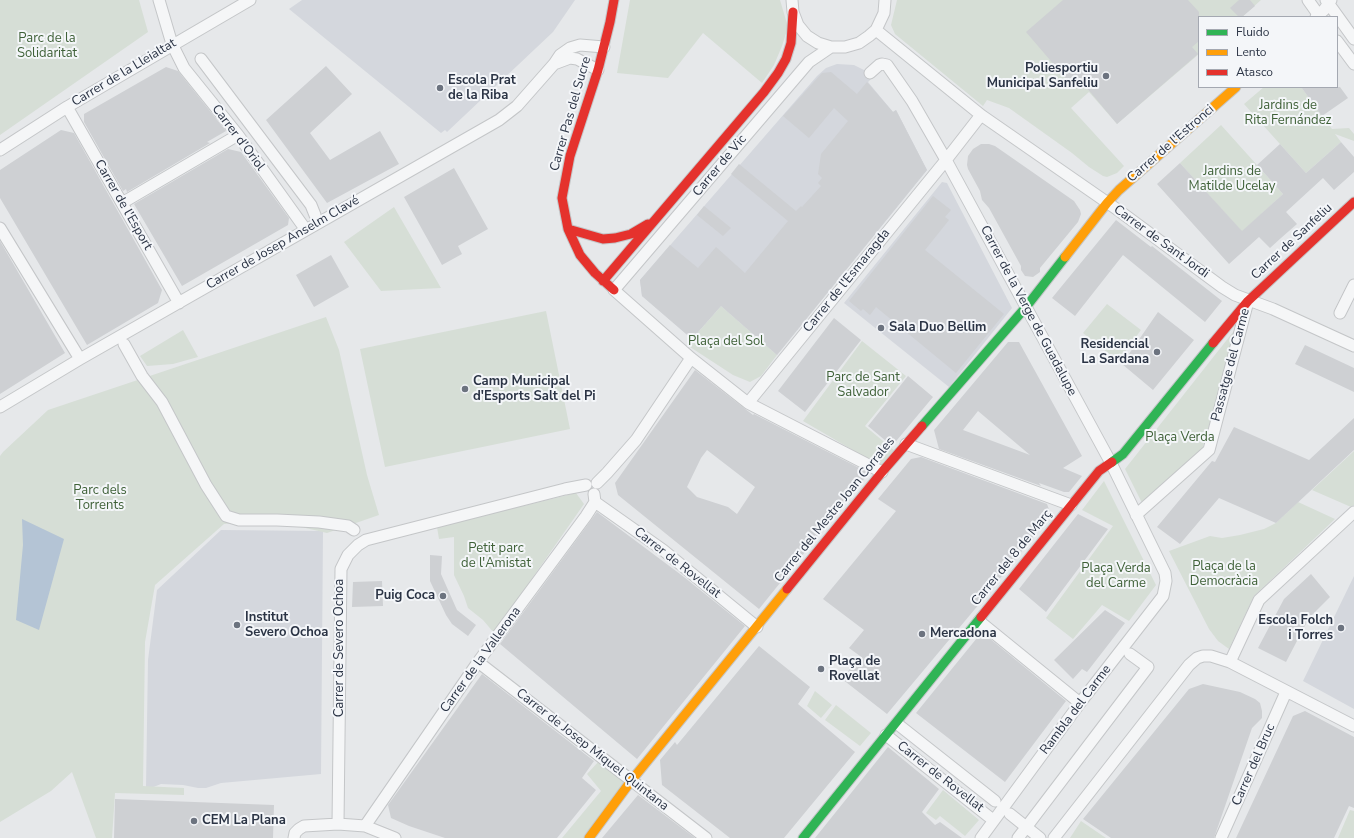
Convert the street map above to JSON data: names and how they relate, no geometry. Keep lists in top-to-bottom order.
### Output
{
  "streets": {
    "street": [
      "Carrer de la Lleialtat",
      "Carrer Pas del Sucre",
      "Carrer d'Oriol",
      "Carrer de l'Estronci",
      "Carrer de Vic",
      "Carrer de l'Esport",
      "Carrer de Sant Jordi",
      "Carrer de Sanfeliu",
      "Carrer de Josep Anselm Clavé",
      "Carrer de l'Esmaragda",
      "Carrer de la Verge de Guadalupe",
      "Passatge del Carme",
      "Carrer del Mestre Joan Corrales",
      "Carrer del 8 de Març",
      "Carrer de Rovellat",
      "Carrer de Severo Ochoa",
      "Carrer de la Vallerona",
      "Rambla del Carme",
      "Carrer de Josep Miquel Quintana",
      "Carrer del Bruc"
    ]
  },
  "crossings": [
    ["Carrer de la Lleialtat", "Carrer d'Oriol"],
    ["Carrer de la Lleialtat", "Carrer de l'Esport"],
    ["Carrer Pas del Sucre", "Carrer de Vic"],
    ["Carrer Pas del Sucre", "Carrer de Josep Anselm Clavé"],
    ["Carrer d'Oriol", "Carrer de Josep Anselm Clavé"],
    ["Carrer de l'Estronci", "Carrer de Sant Jordi"],
    ["Carrer de l'Estronci", "Carrer del Mestre Joan Corrales"],
    ["Carrer de l'Esport", "Carrer de Josep Anselm Clavé"],
    ["Carrer de Sant Jordi", "Carrer de Sanfeliu"],
    ["Carrer de Sant Jordi", "Passatge del Carme"],
    ["Carrer de Sant Jordi", "Carrer del Mestre Joan Corrales"],
    ["Carrer de Sant Jordi", "Carrer del 8 de Març"],
    ["Carrer de Sanfeliu", "Passatge del Carme"],
    ["Carrer de Sanfeliu", "Carrer del 8 de Març"],
    ["Carrer de l'Esmaragda", "Carrer de la Verge de Guadalupe"],
    ["Carrer de la Verge de Guadalupe", "Passatge del Carme"],
    ["Carrer de la Verge de Guadalupe", "Carrer del Mestre Joan Corrales"],
    ["Carrer de la Verge de Guadalupe", "Carrer del 8 de Març"],
    ["Carrer de la Verge de Guadalupe", "Rambla del Carme"],
    ["Passatge del Carme", "Carrer del 8 de Març"],
    ["Carrer del Mestre Joan Corrales", "Carrer de Rovellat"],
    ["Carrer del Mestre Joan Corrales", "Carrer de Josep Miquel Quintana"],
    ["Carrer del 8 de Març", "Carrer de Rovellat"],
    ["Carrer de Rovellat", "Carrer de la Vallerona"],
    ["Carrer de Rovellat", "Rambla del Carme"],
    ["Carrer de Severo Ochoa", "Carrer de la Vallerona"],
    ["Carrer de la Vallerona", "Carrer de Josep Miquel Quintana"]
  ],
  "parks": [
    "Parc de la Solidaritat",
    "Jardins de Rita Fernández",
    "Jardins de Matilde Ucelay",
    "Plaça del Sol",
    "Parc de Sant Salvador",
    "Plaça Verda",
    "Parc dels Torrents",
    "Petit parc de l'Amistat",
    "Plaça de la Democràcia",
    "Plaça Verda del Carme"
  ],
  "places": [
    "Poliesportiu Municipal Sanfeliu",
    "Escola Prat de la Riba",
    "Sala Duo Bellim",
    "Residencial La Sardana",
    "Camp Municipal d'Esports Salt del Pi",
    "Puig Coca",
    "Institut Severo Ochoa",
    "Escola Folch i Torres",
    "Mercadona",
    "Plaça de Rovellat",
    "CEM La Plana"
  ],
  "legend": ["Fluido", "Lento", "Atasco"]
}
